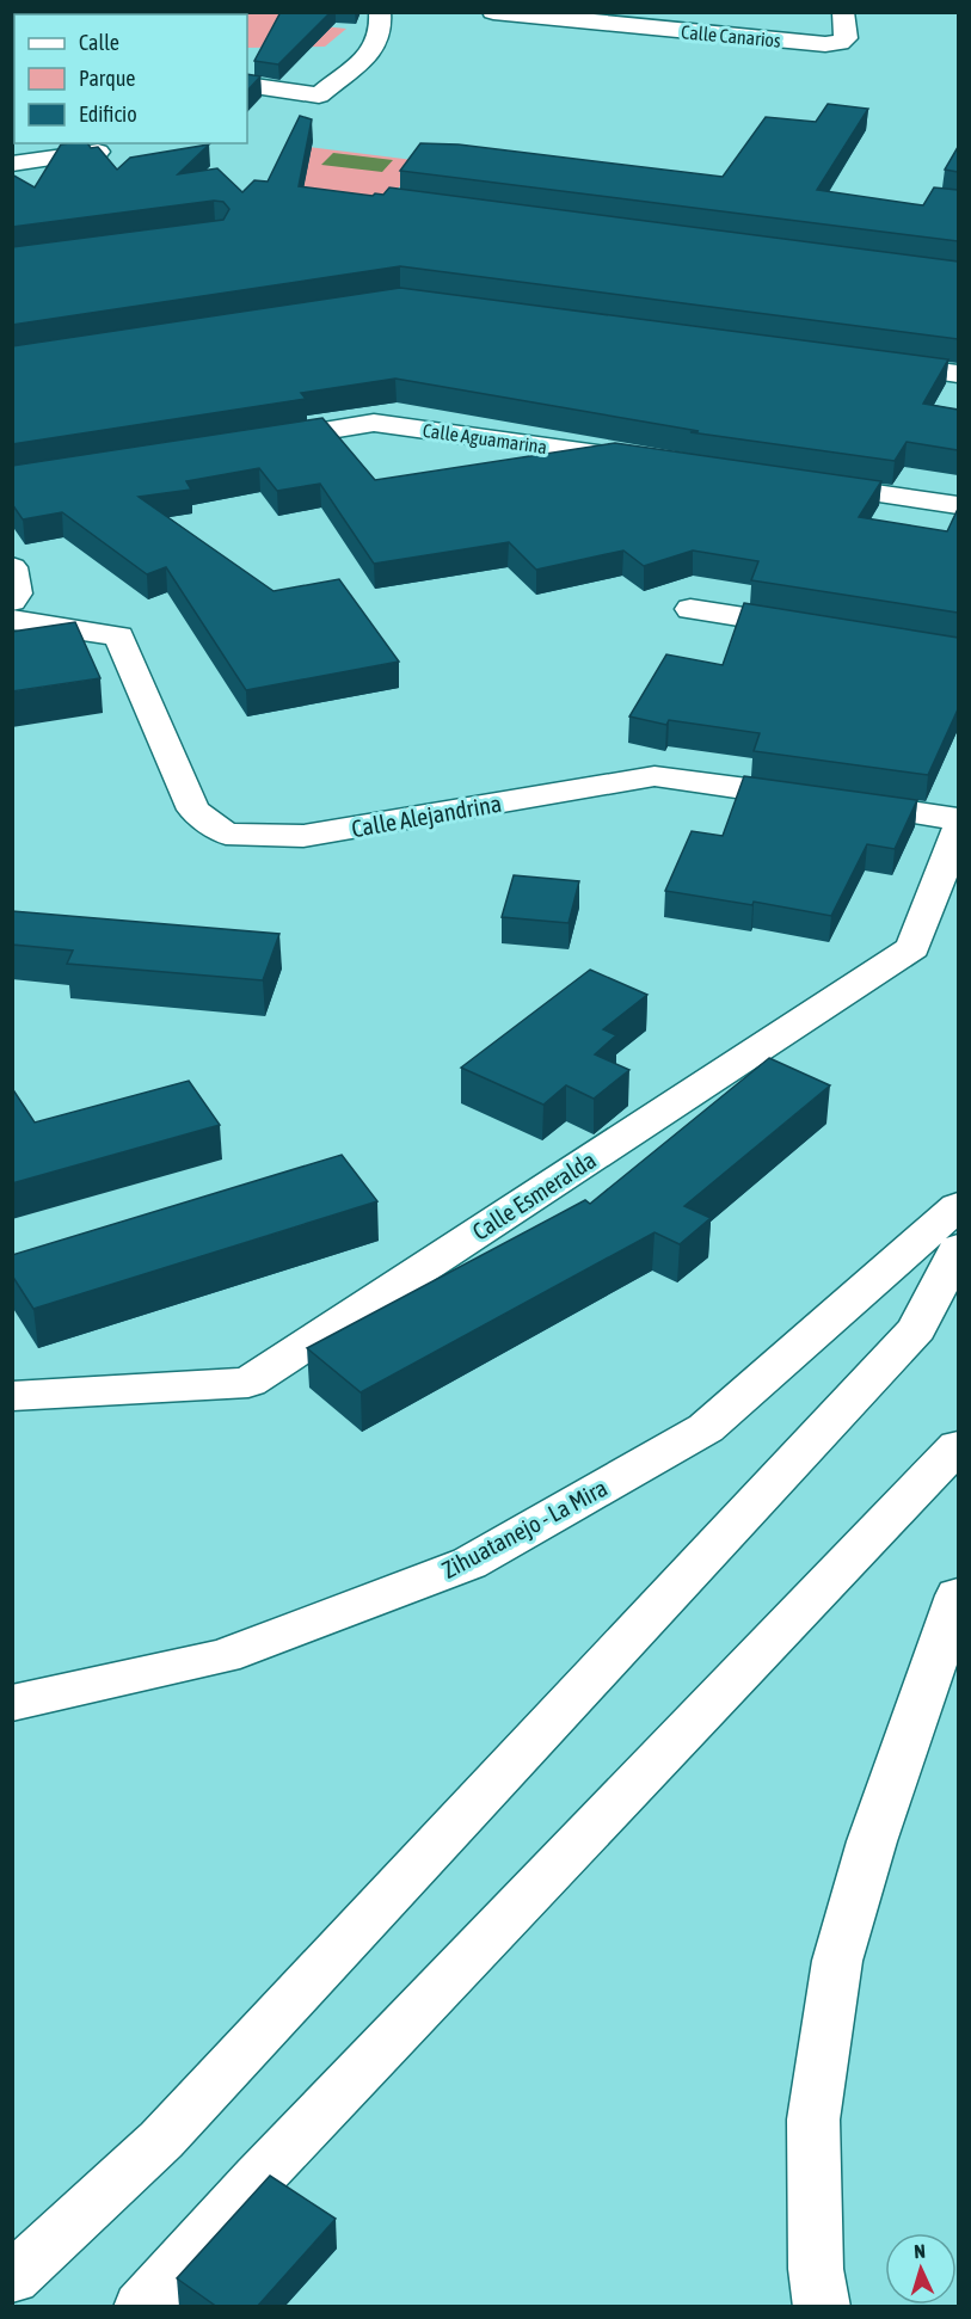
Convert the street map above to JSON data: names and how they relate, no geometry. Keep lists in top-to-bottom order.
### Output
{
  "streets": {
    "main road": [
      "Calle Canarios",
      "Calle Aguamarina",
      "Calle Alejandrina",
      "Calle Esmeralda",
      "Zihuatanejo - La Mira"
    ]
  },
  "legend": ["Calle", "Parque", "Edificio"],
  "north": "top"
}
